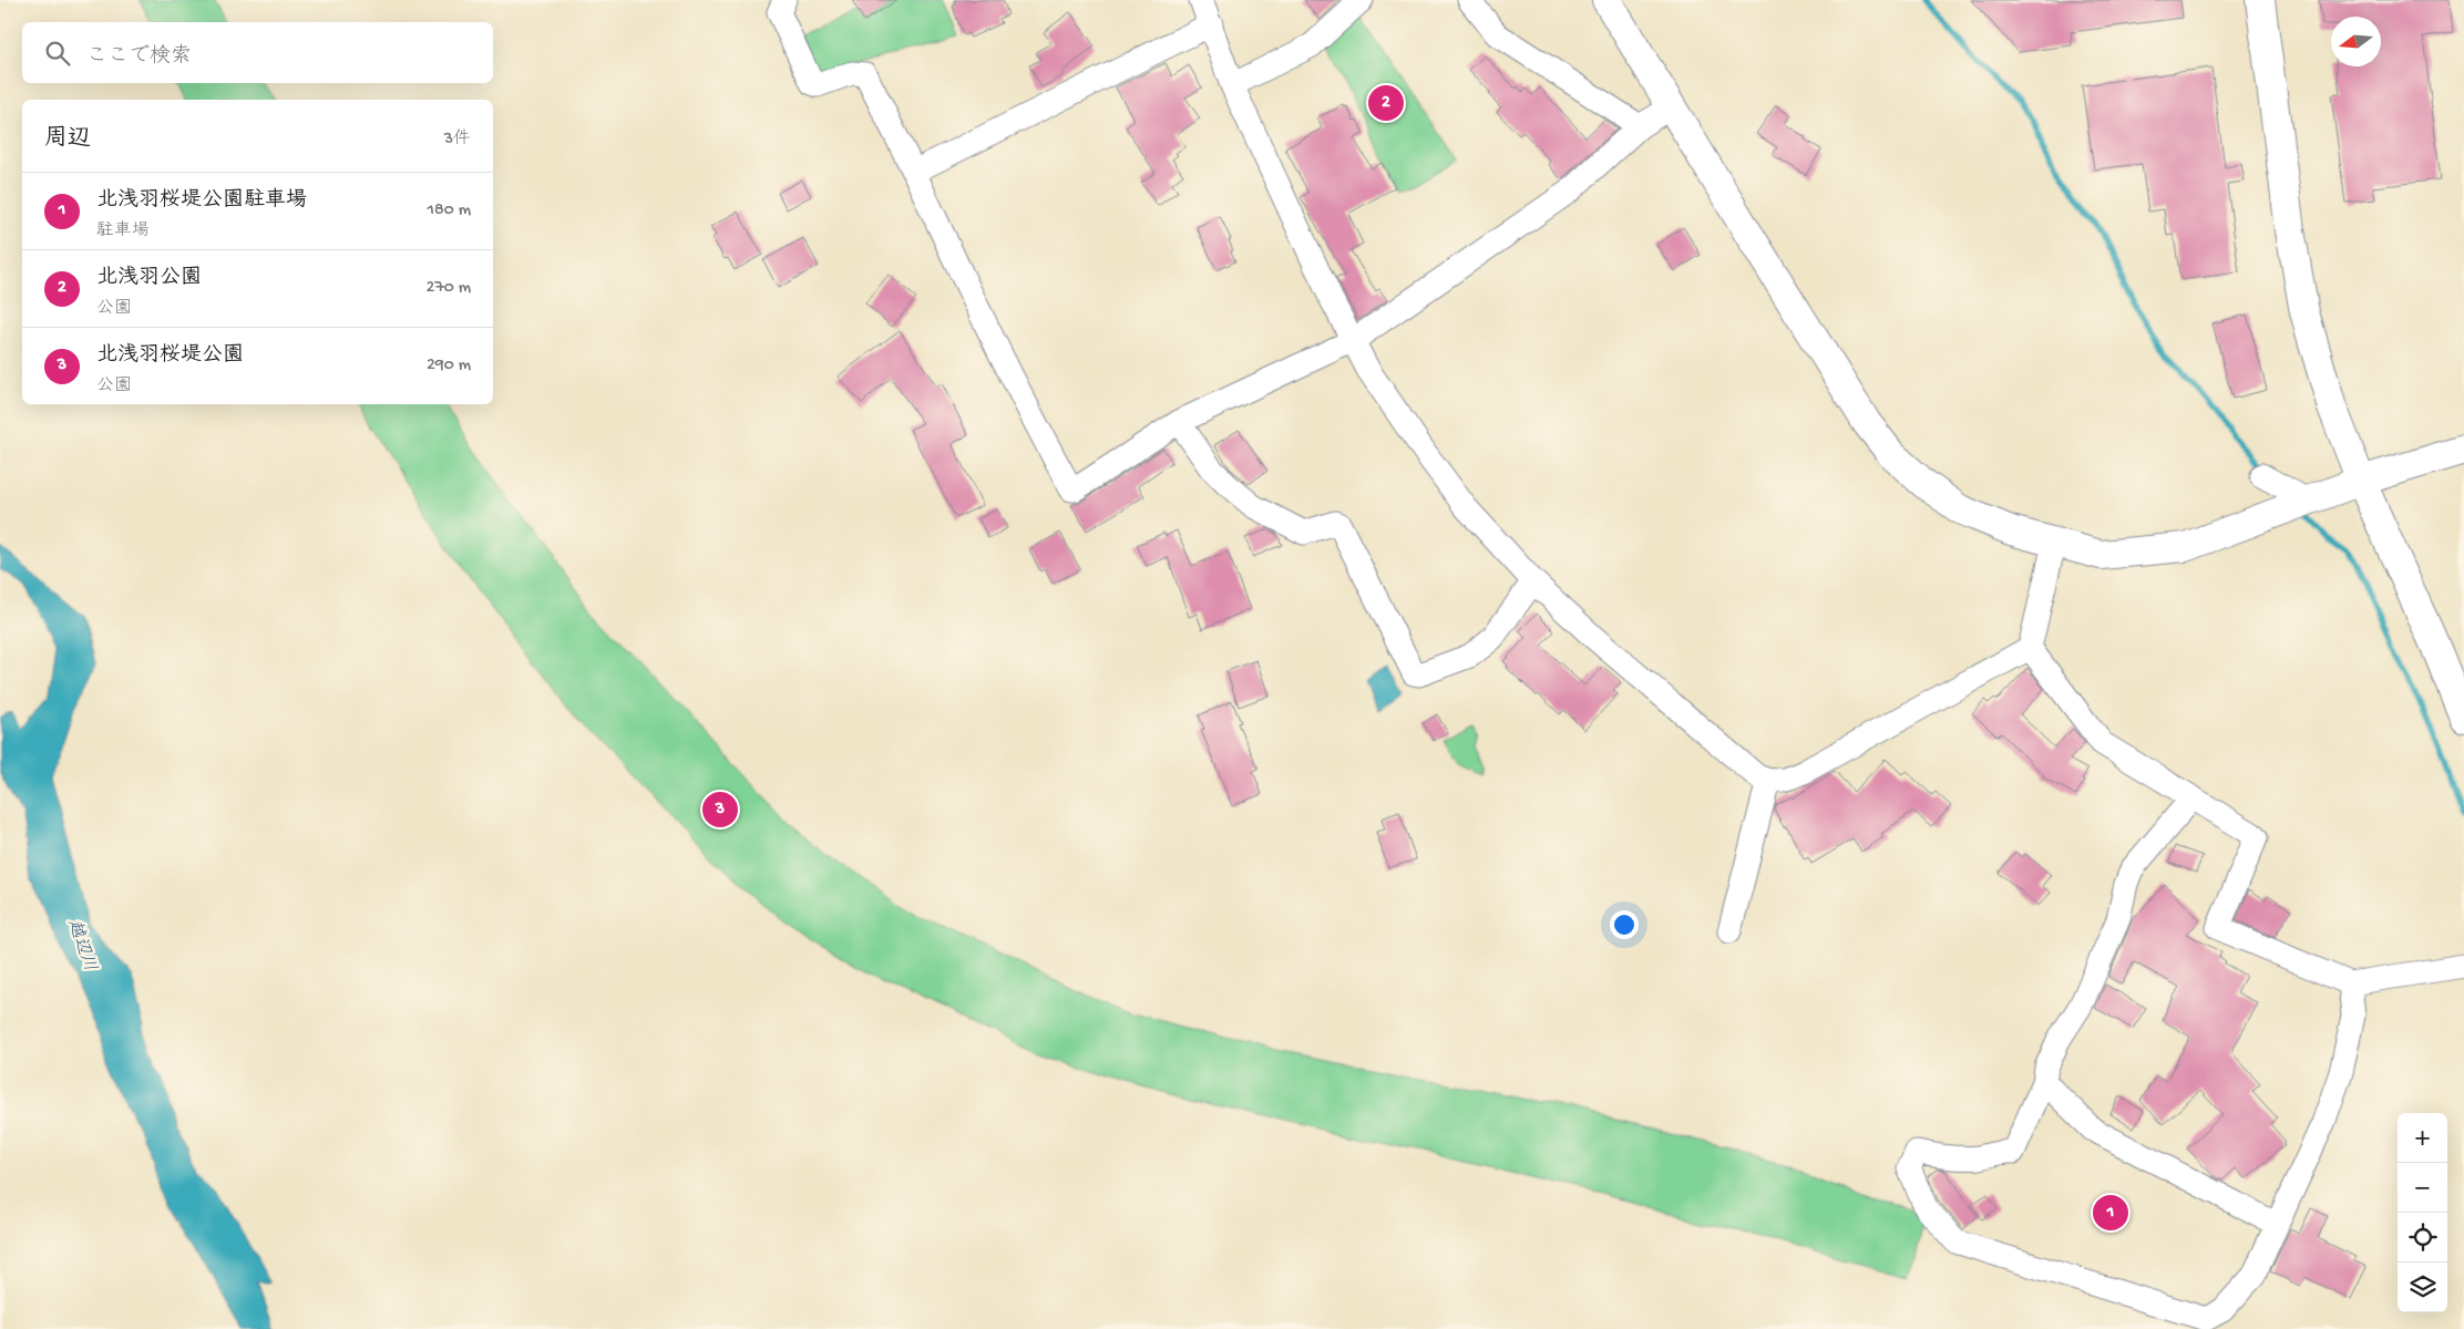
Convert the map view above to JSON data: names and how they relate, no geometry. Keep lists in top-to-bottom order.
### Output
{
  "water": ["越辺川"],
  "north": "left",
  "page": {
    "search": "ここで検索",
    "pins": ["2", "3", "1"],
    "heading": ["周辺", "3件"],
    "list": [
      {
        "mark": "1",
        "name": "北浅羽桜堤公園駐車場",
        "note": "駐車場",
        "value": "180 m"
      },
      {
        "mark": "2",
        "name": "北浅羽公園",
        "note": "公園",
        "value": "270 m"
      },
      {
        "mark": "3",
        "name": "北浅羽桜堤公園",
        "note": "公園",
        "value": "290 m"
      }
    ],
    "map_buttons": ["+", "−"]
  }
}
